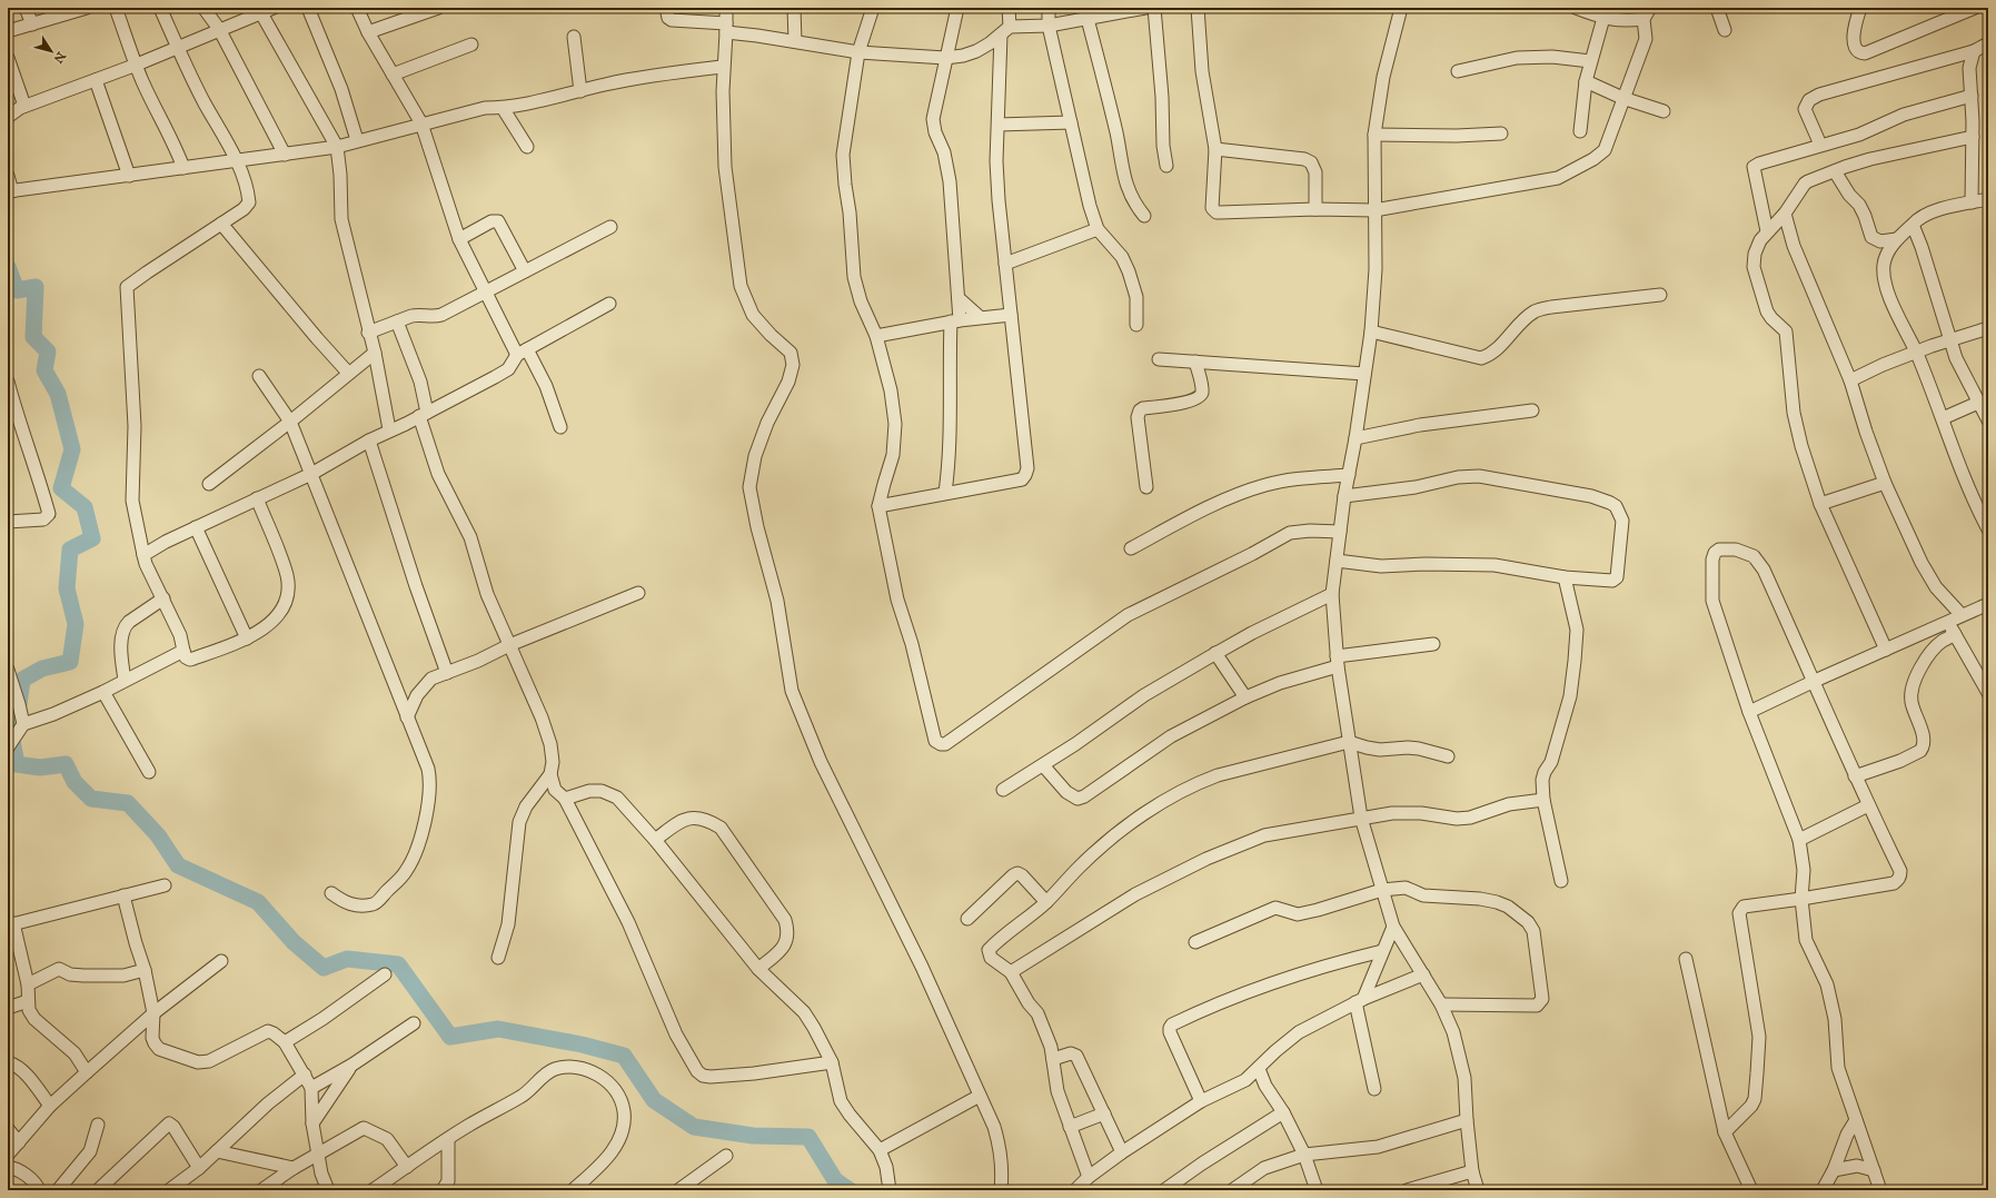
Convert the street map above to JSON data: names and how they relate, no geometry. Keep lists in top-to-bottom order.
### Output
{
  "north": "bottom right"
}
